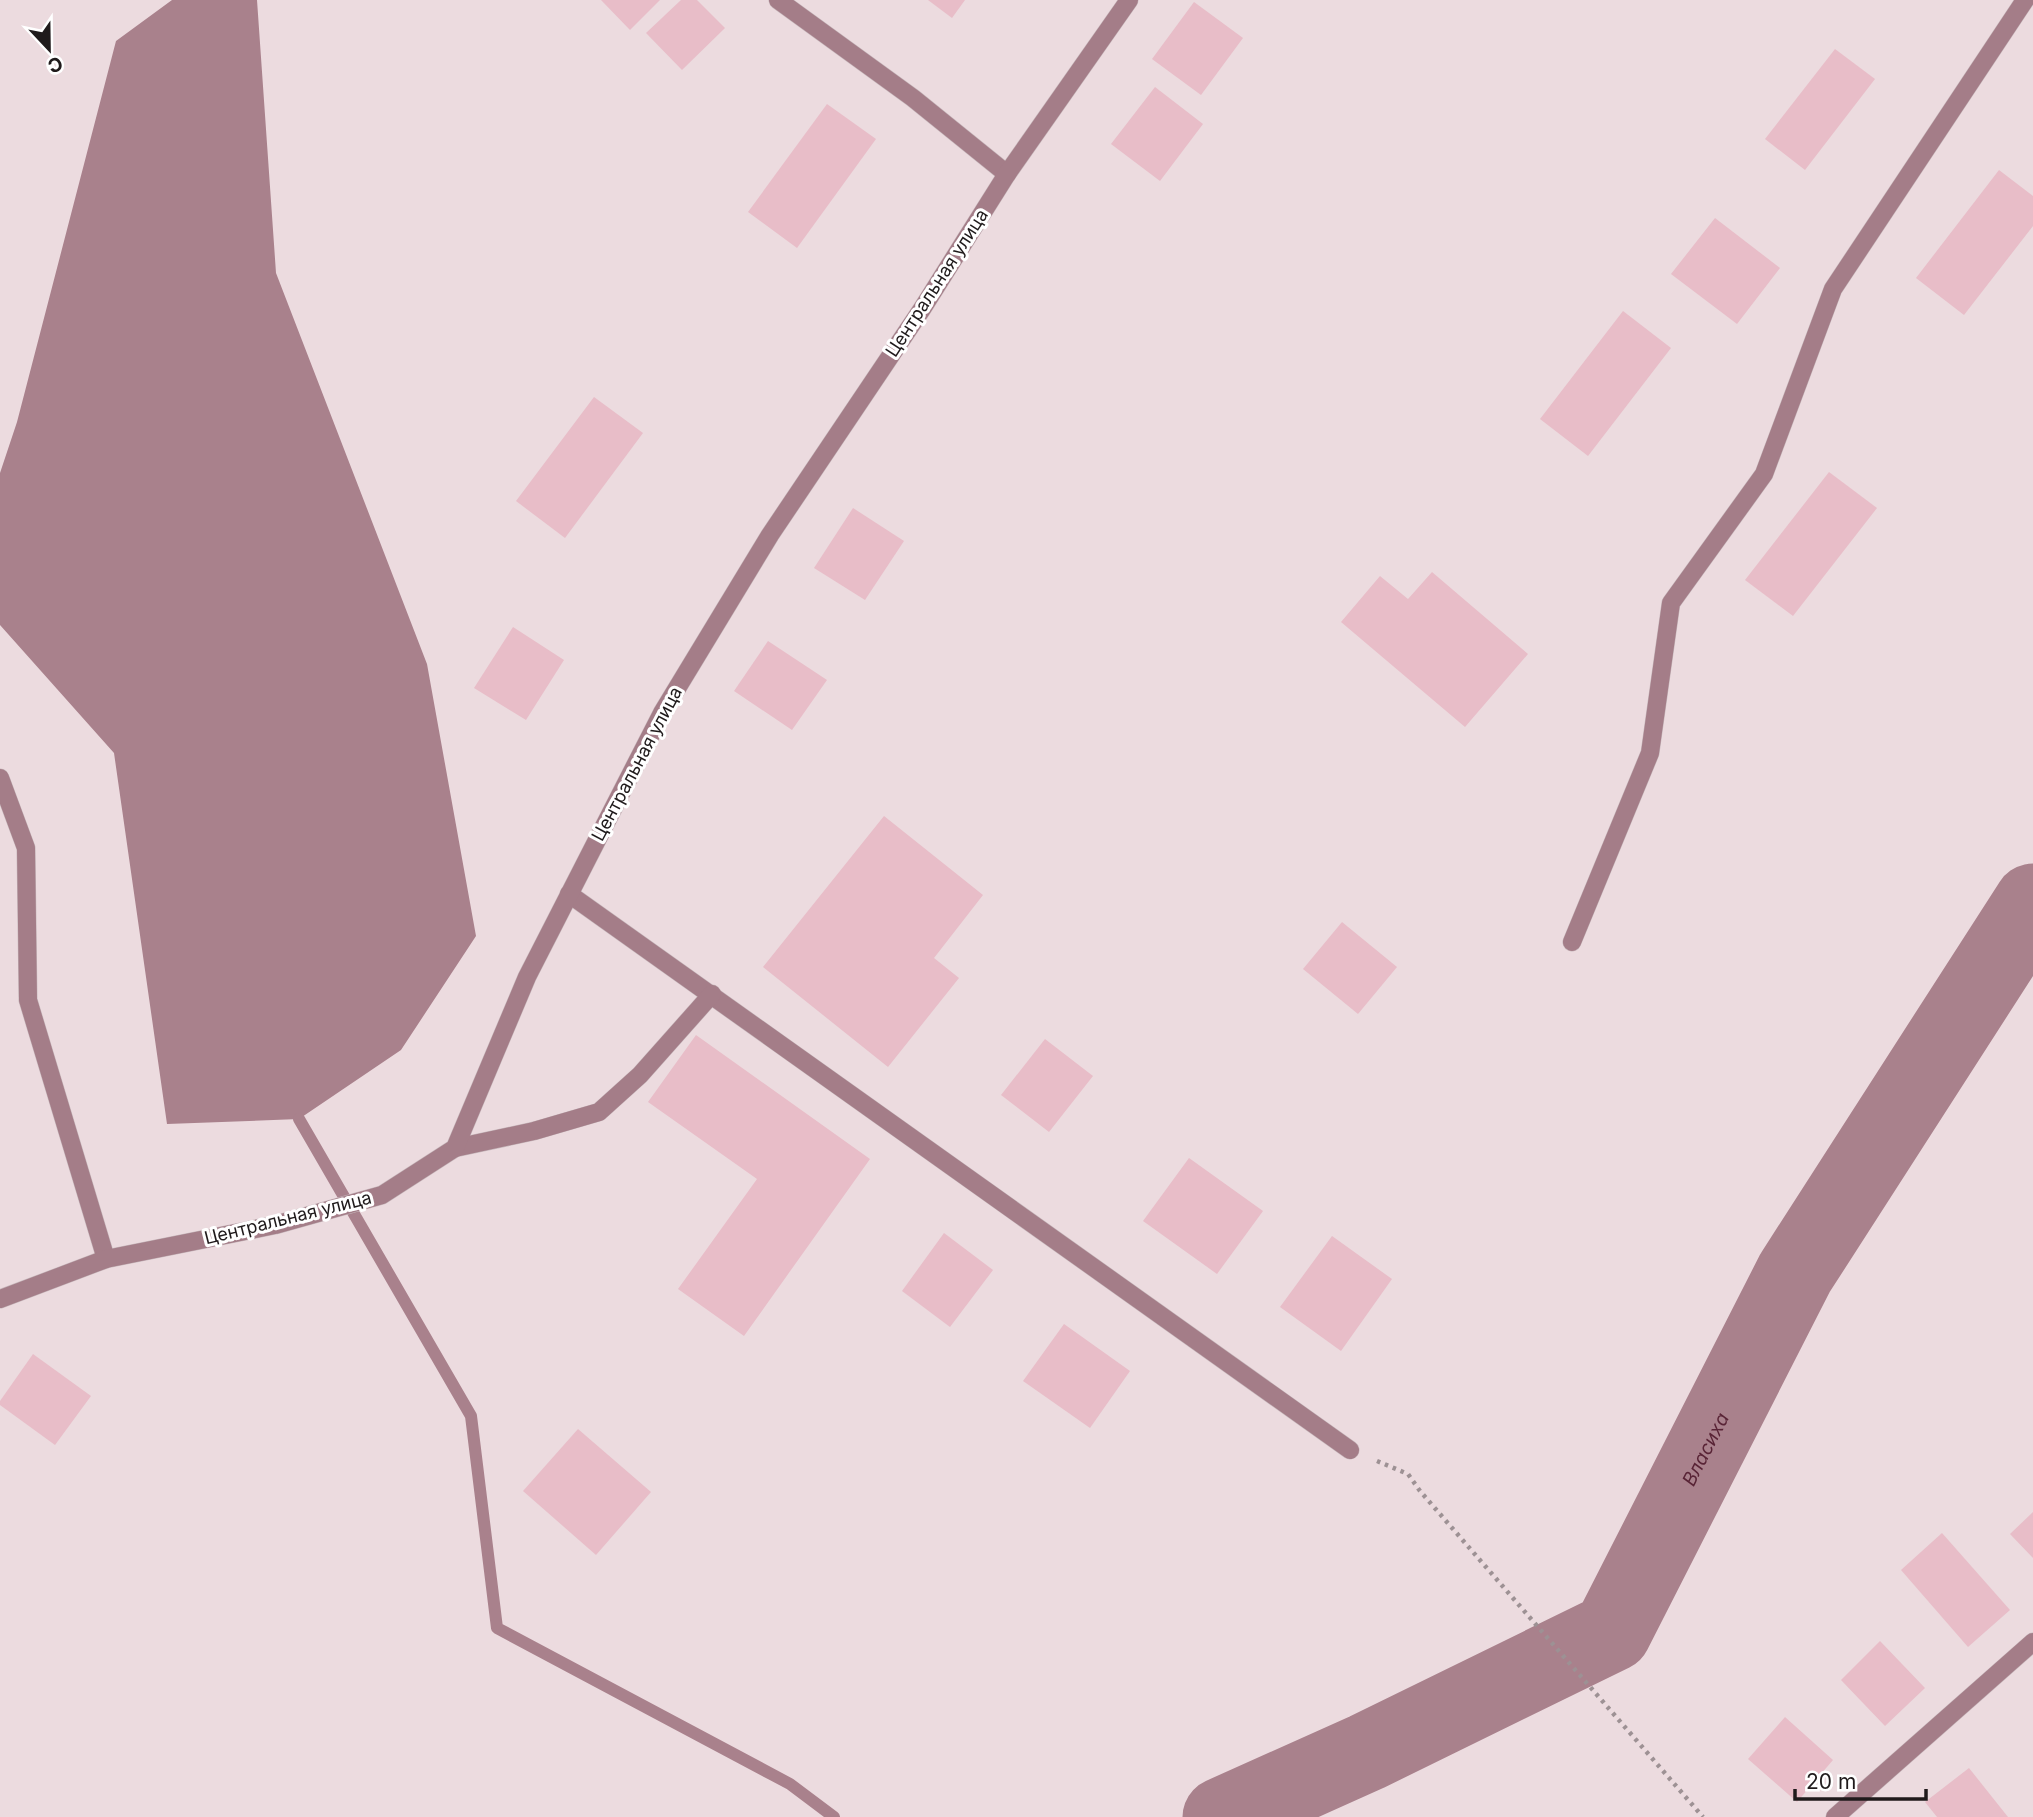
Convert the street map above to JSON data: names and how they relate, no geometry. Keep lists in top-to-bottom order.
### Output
{
  "streets": {
    "street": ["Центральная улица"]
  },
  "water": ["Власиха"],
  "scale_bar": "20 m",
  "north": "bottom"
}
